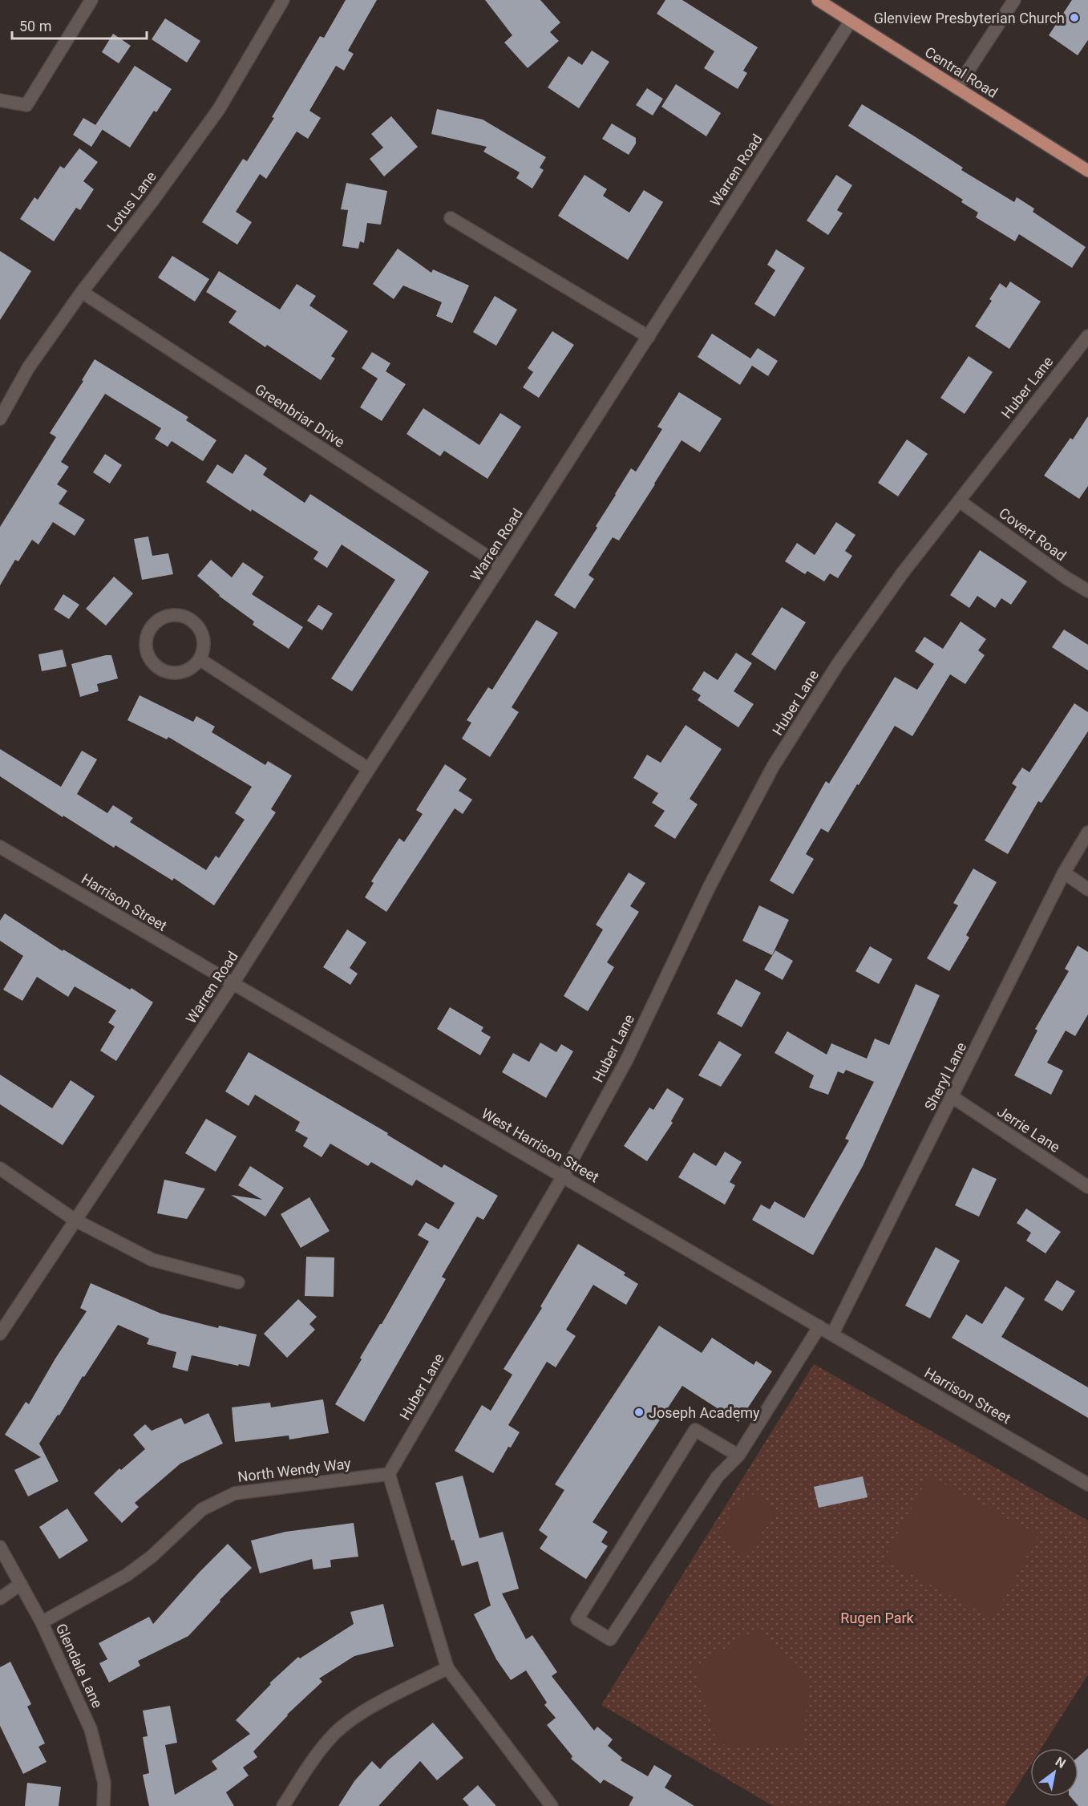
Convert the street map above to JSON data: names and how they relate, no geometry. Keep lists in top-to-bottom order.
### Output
{
  "streets": {
    "main road": ["Central Road"],
    "street": [
      "Warren Road",
      "Lotus Lane",
      "Huber Lane",
      "Greenbriar Drive",
      "Covert Road",
      "Harrison Street",
      "Sheryl Lane",
      "Jerrie Lane",
      "West Harrison Street",
      "North Wendy Way",
      "Glendale Lane"
    ]
  },
  "crossings": [
    ["Central Road", "Warren Road"],
    ["Warren Road", "Greenbriar Drive"],
    ["Warren Road", "Harrison Street"],
    ["Warren Road", "West Harrison Street"],
    ["Lotus Lane", "Greenbriar Drive"],
    ["Huber Lane", "Covert Road"],
    ["Huber Lane", "West Harrison Street"],
    ["Huber Lane", "North Wendy Way"],
    ["Harrison Street", "Sheryl Lane"],
    ["Harrison Street", "West Harrison Street"],
    ["Sheryl Lane", "Jerrie Lane"],
    ["Sheryl Lane", "West Harrison Street"],
    ["North Wendy Way", "Glendale Lane"]
  ],
  "parks": ["Rugen Park"],
  "places": ["Glenview Presbyterian Church", "Joseph Academy"],
  "scale_bar": "50 m",
  "north": "top right"
}
